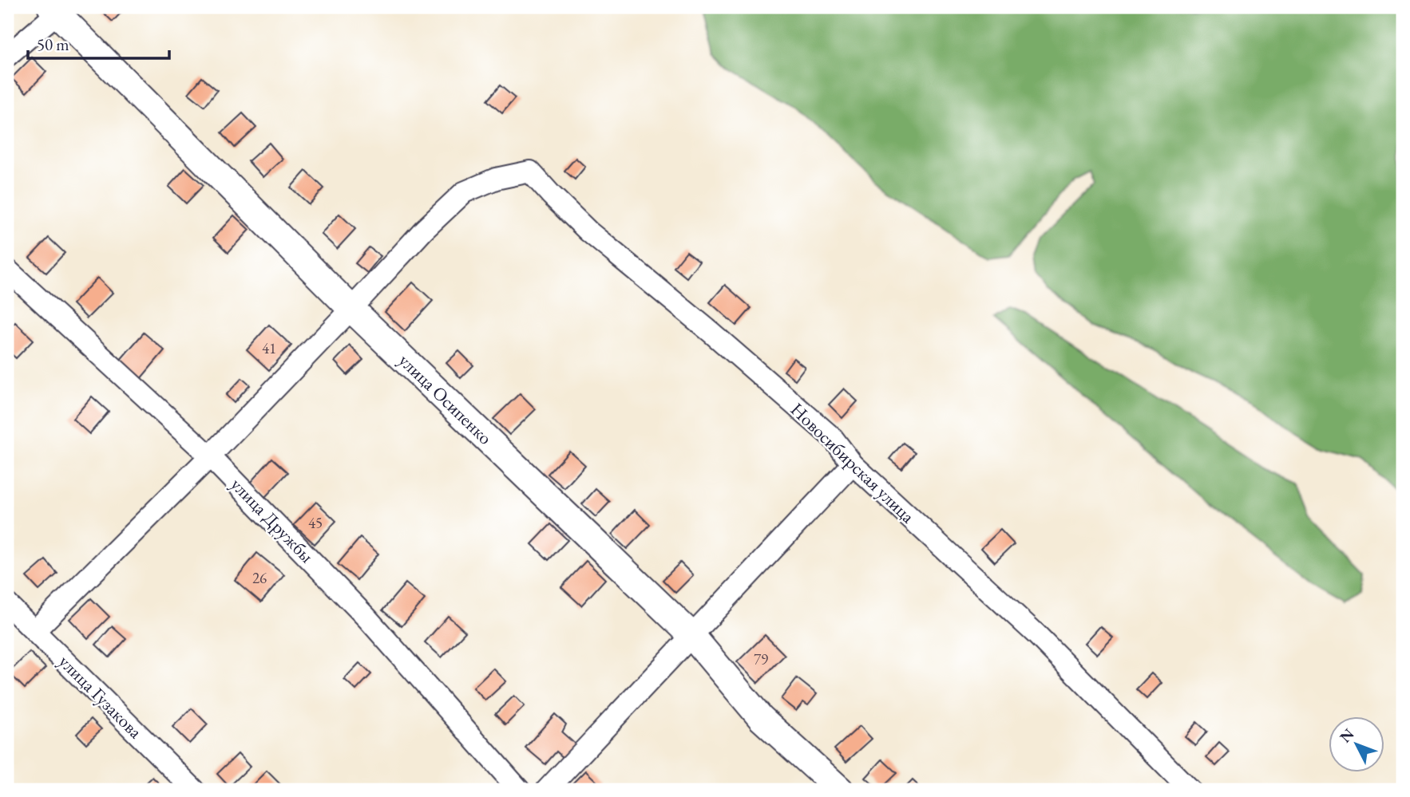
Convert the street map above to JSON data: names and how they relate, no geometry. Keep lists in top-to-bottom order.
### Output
{
  "streets": {
    "main road": ["улица Осипенко"],
    "street": ["Новосибирская улица", "улица Дружбы", "улица Гузакова"]
  },
  "crossings": [
    ["улица Осипенко", "Новосибирская улица"]
  ],
  "house_numbers": [
    "41",
    "45",
    "26",
    "79"
  ],
  "scale_bar": "50 m",
  "north": "top left"
}
